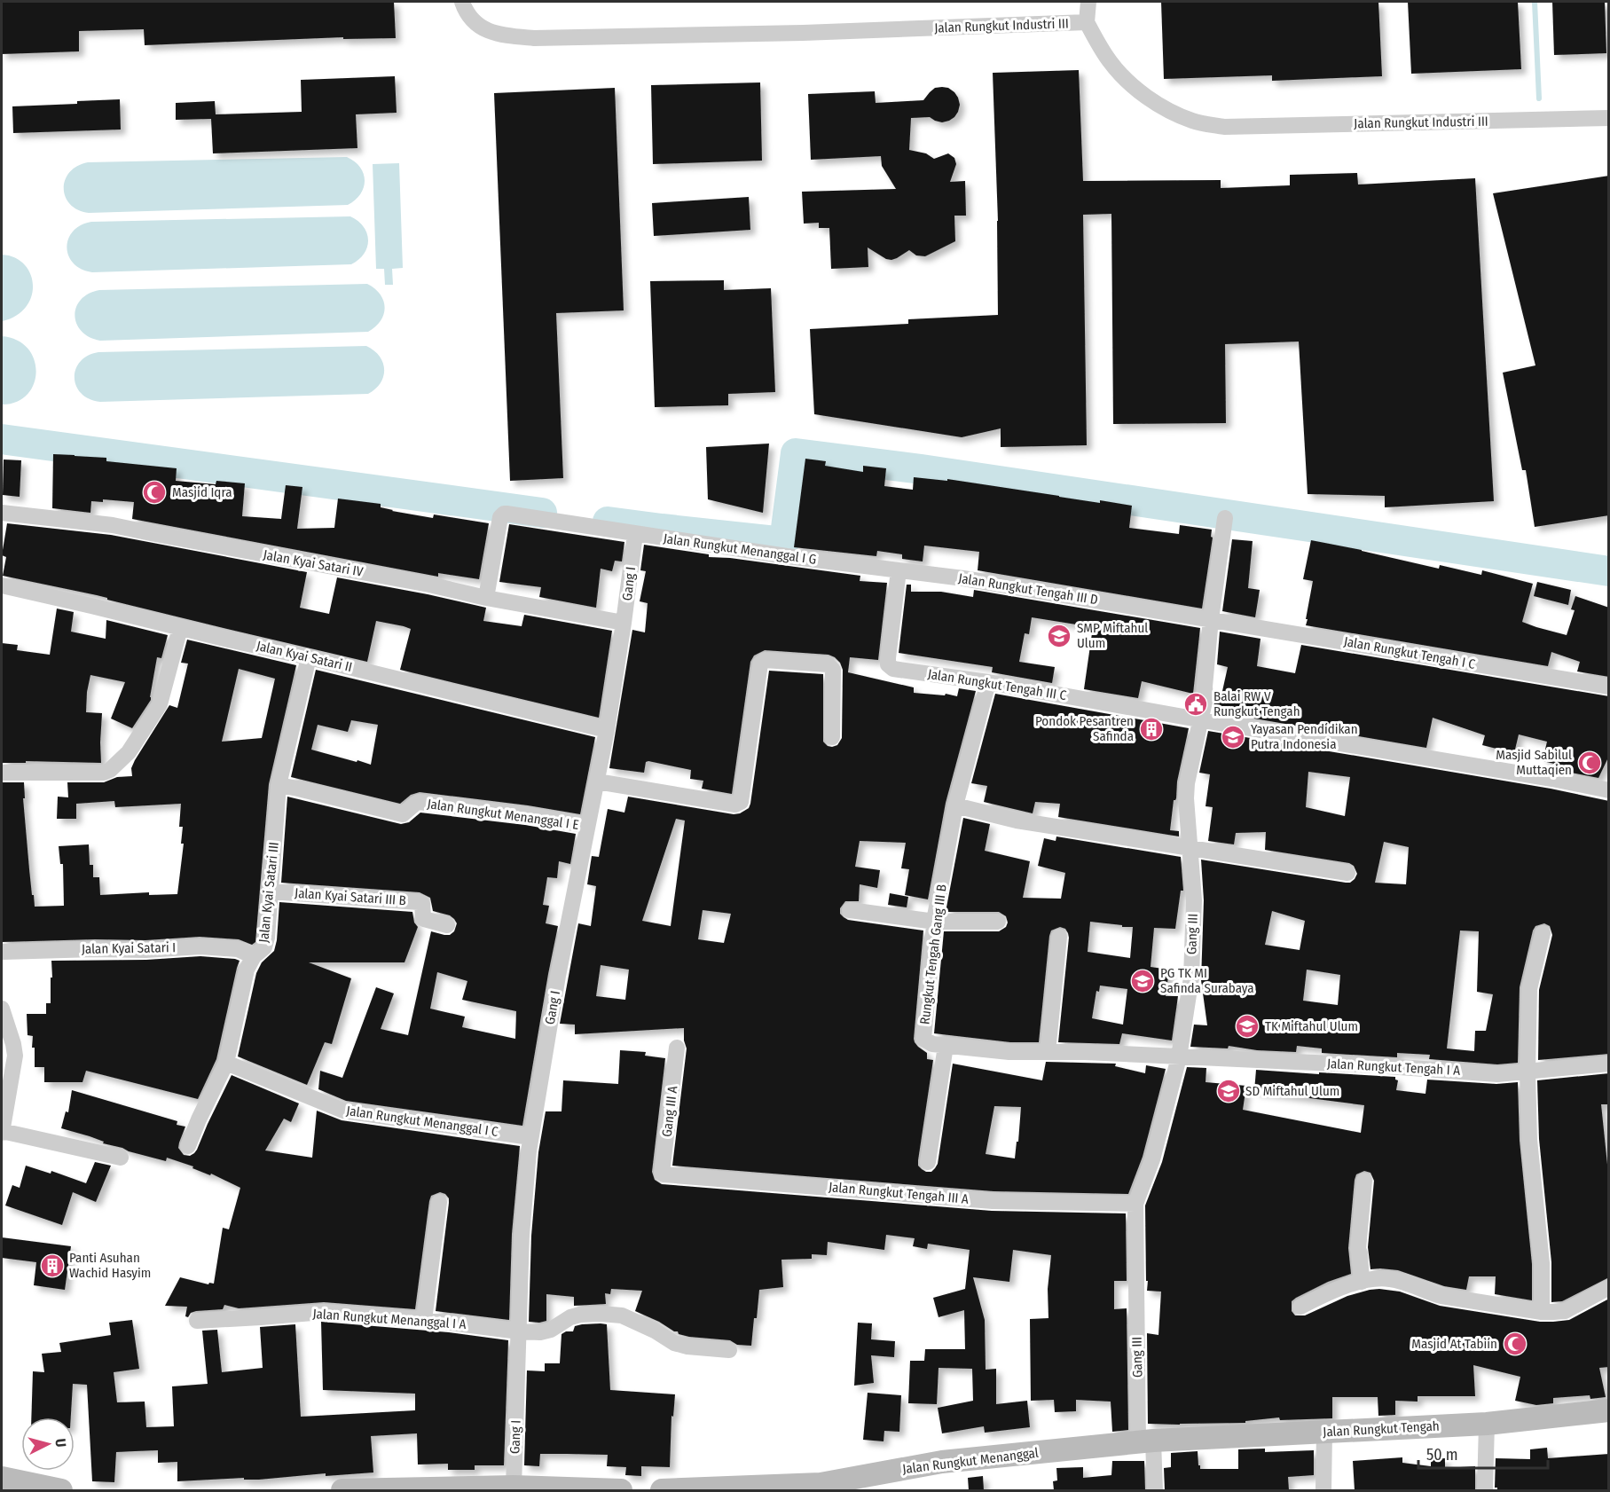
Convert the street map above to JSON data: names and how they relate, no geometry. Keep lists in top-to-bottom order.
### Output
{
  "streets": {
    "main road": ["Jalan Rungkut Tengah", "Jalan Rungkut Menanggal"],
    "street": [
      "Jalan Rungkut Industri III",
      "Jalan Rungkut Menanggal I G",
      "Jalan Kyai Satari IV",
      "Gang I",
      "Jalan Rungkut Tengah III D",
      "Jalan Rungkut Tengah I C",
      "Jalan Kyai Satari II",
      "Jalan Rungkut Tengah III C",
      "Jalan Rungkut Menanggal I E",
      "Jalan Kyai Satari III",
      "Jalan Kyai Satari III B",
      "Gang III",
      "Jalan Kyai Satari I",
      "Rungkut Tengah Gang III B",
      "Jalan Rungkut Tengah I A",
      "Gang III A",
      "Jalan Rungkut Menanggal I C",
      "Jalan Rungkut Tengah III A",
      "Jalan Rungkut Menanggal I A"
    ]
  },
  "crossings": [
    ["Jalan Rungkut Menanggal I G", "Jalan Kyai Satari IV"],
    ["Jalan Rungkut Menanggal I G", "Gang I"],
    ["Jalan Rungkut Menanggal I G", "Jalan Rungkut Tengah III D"],
    ["Jalan Kyai Satari IV", "Gang I"],
    ["Gang I", "Jalan Kyai Satari II"],
    ["Gang I", "Jalan Rungkut Menanggal I E"],
    ["Gang I", "Jalan Rungkut Menanggal I C"],
    ["Gang I", "Jalan Rungkut Menanggal I A"],
    ["Jalan Rungkut Tengah III D", "Jalan Rungkut Tengah I C"],
    ["Jalan Rungkut Tengah III D", "Jalan Rungkut Tengah III C"],
    ["Jalan Rungkut Tengah III D", "Gang III"],
    ["Jalan Rungkut Tengah I C", "Gang III"],
    ["Jalan Kyai Satari II", "Jalan Kyai Satari III"],
    ["Jalan Rungkut Tengah III C", "Gang III"],
    ["Jalan Rungkut Tengah III C", "Rungkut Tengah Gang III B"],
    ["Jalan Rungkut Menanggal I E", "Jalan Kyai Satari III"],
    ["Jalan Kyai Satari III", "Jalan Kyai Satari III B"],
    ["Jalan Kyai Satari III", "Jalan Kyai Satari I"],
    ["Jalan Kyai Satari III", "Jalan Rungkut Menanggal I C"],
    ["Gang III", "Rungkut Tengah Gang III B"],
    ["Gang III", "Jalan Rungkut Tengah I A"],
    ["Gang III", "Jalan Rungkut Tengah III A"],
    ["Gang III", "Jalan Rungkut Tengah"],
    ["Gang III", "Jalan Rungkut Menanggal"],
    ["Rungkut Tengah Gang III B", "Jalan Rungkut Tengah I A"],
    ["Gang III A", "Jalan Rungkut Tengah III A"],
    ["Jalan Rungkut Tengah", "Jalan Rungkut Menanggal"]
  ],
  "places": {
    "mosque": ["Masjid Iqra", "Masjid Sabilul Muttaqien", "Masjid At Tabiin"],
    "school or university": [
      "SMP Miftahul Ulum",
      "Yayasan Pendidikan Putra Indonesia",
      "PG TK MI Safinda Surabaya",
      "TK Miftahul Ulum",
      "SD Miftahul Ulum"
    ],
    "public building": ["Balai RW V Rungkut Tengah"],
    "building": ["Pondok Pesantren Safinda", "Panti Asuhan Wachid Hasyim"]
  },
  "scale_bar": "50 m",
  "north": "right"
}
